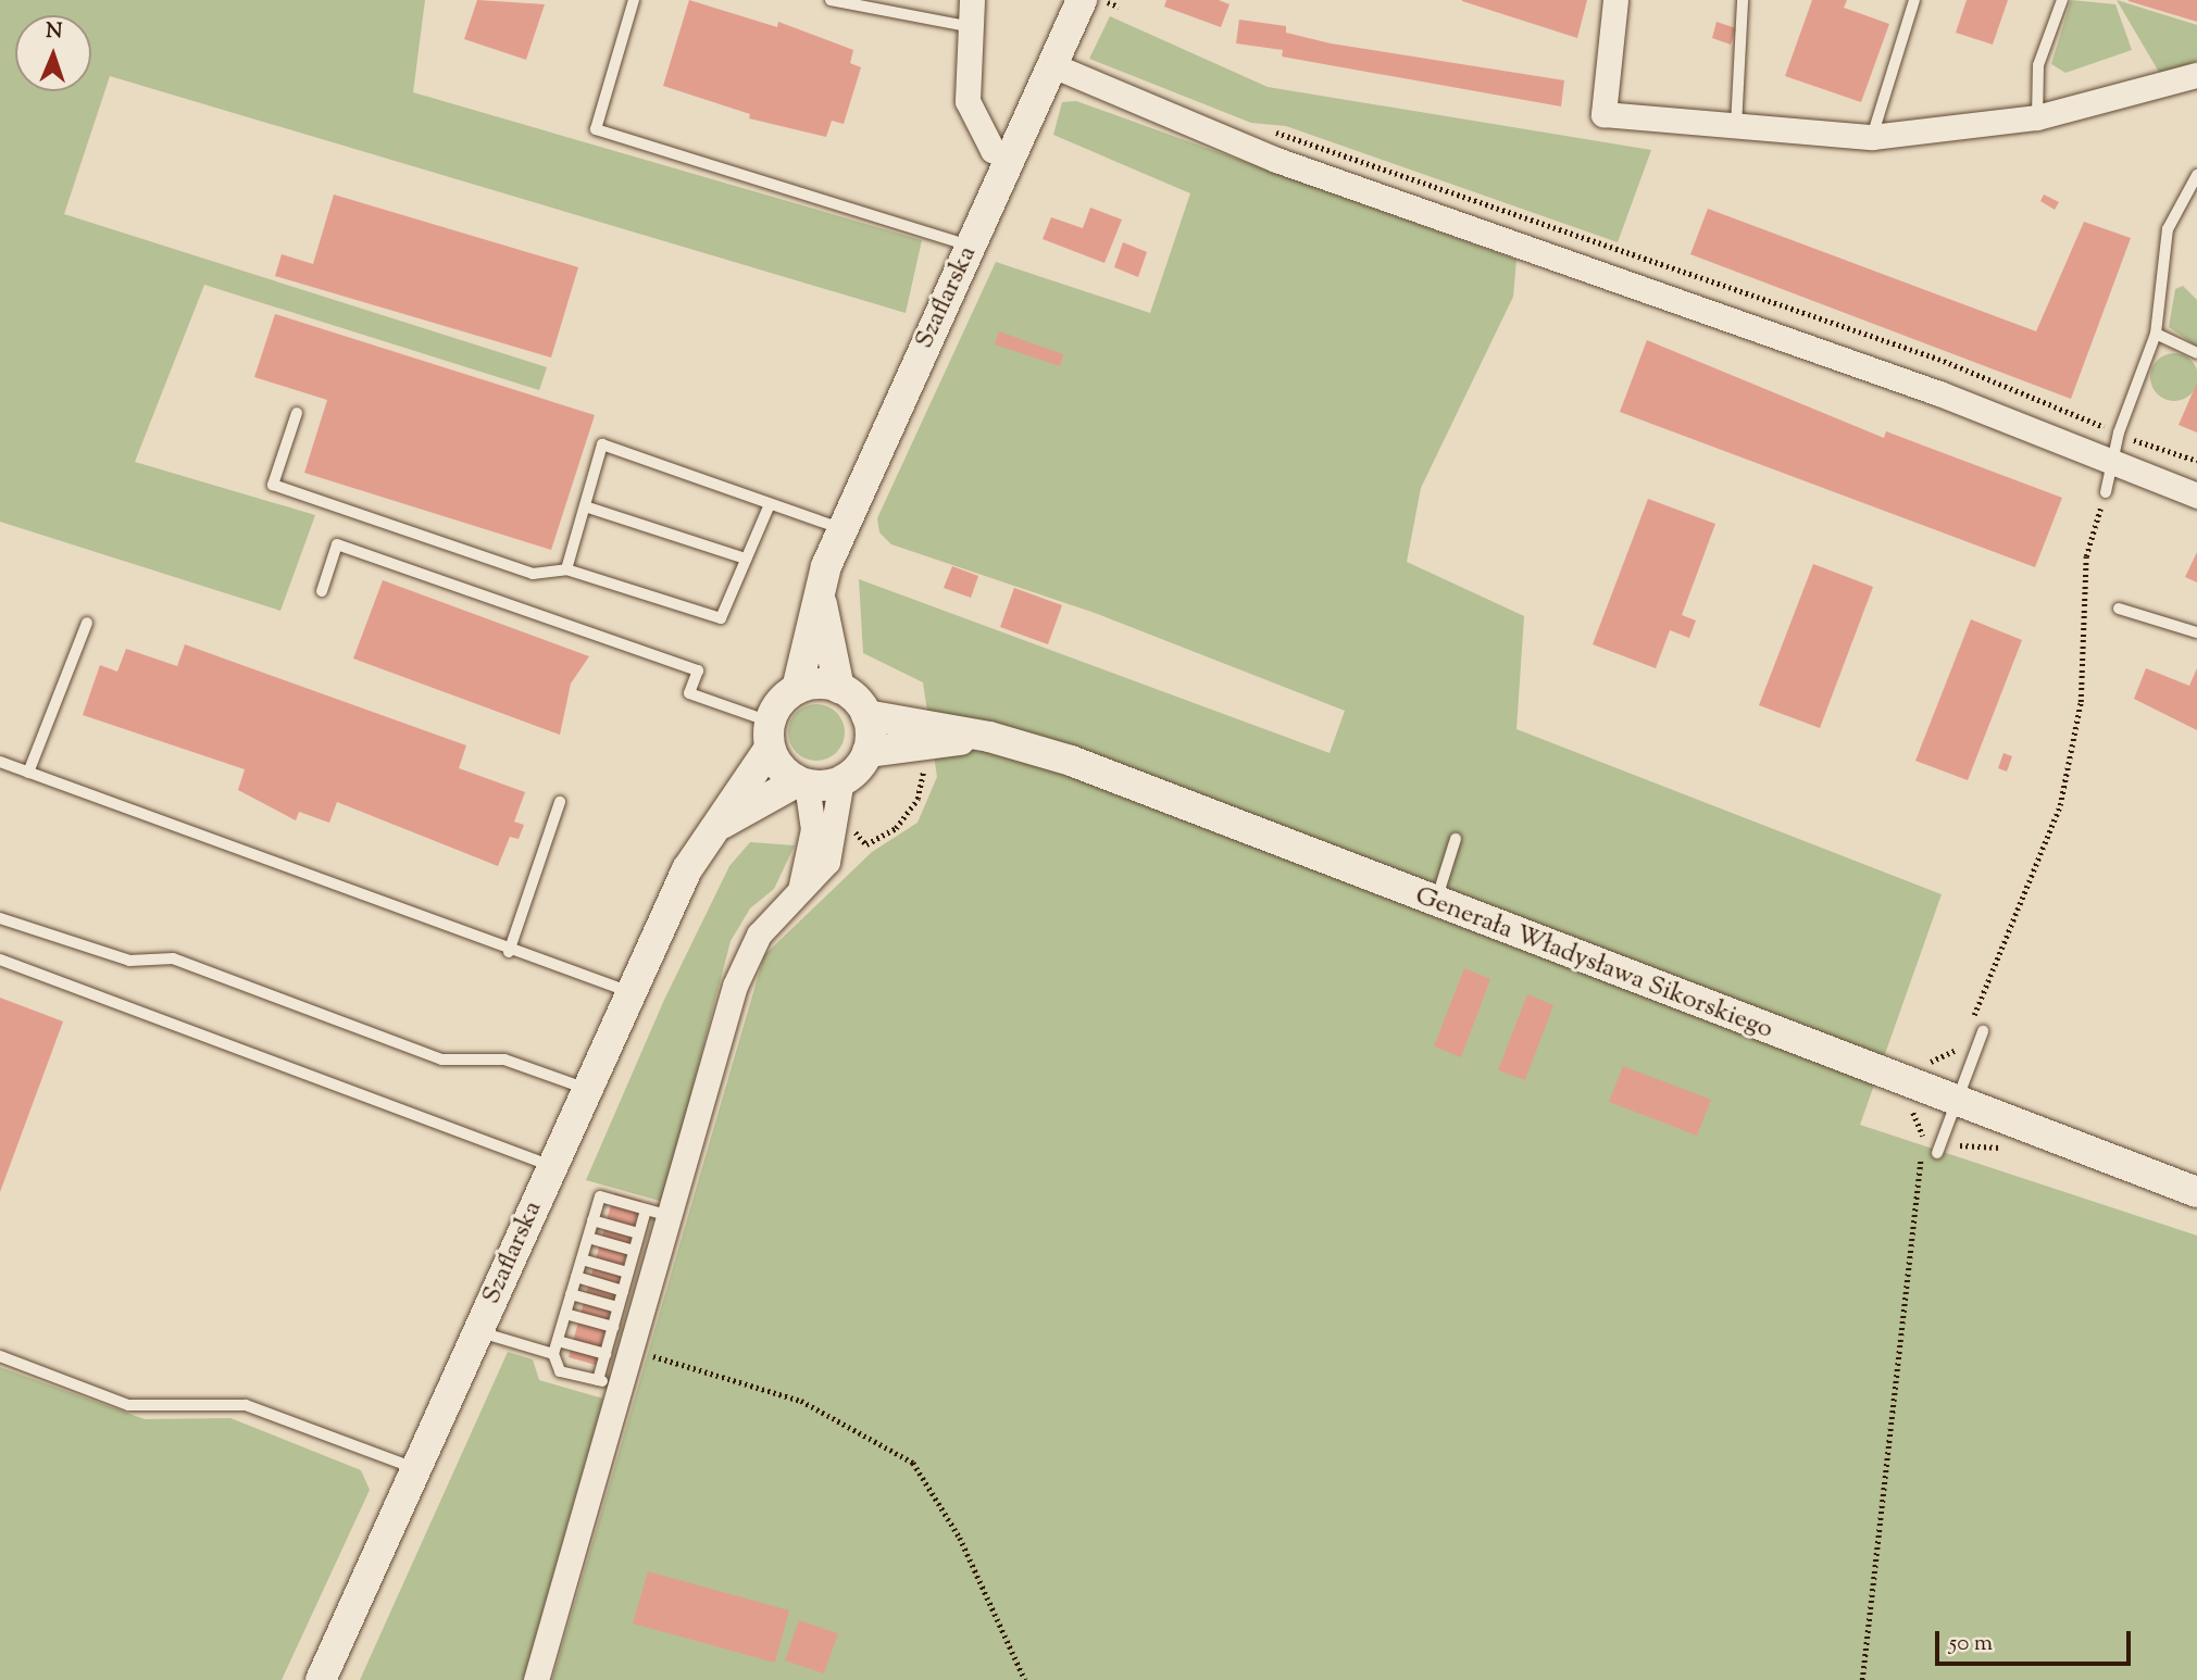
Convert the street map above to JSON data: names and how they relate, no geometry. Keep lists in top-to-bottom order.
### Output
{
  "streets": {
    "street": ["Szaflarska", "Generała Władysława Sikorskiego"]
  },
  "crossings": [
    ["Szaflarska", "Generała Władysława Sikorskiego"]
  ],
  "scale_bar": "50 m",
  "north": "top"
}
